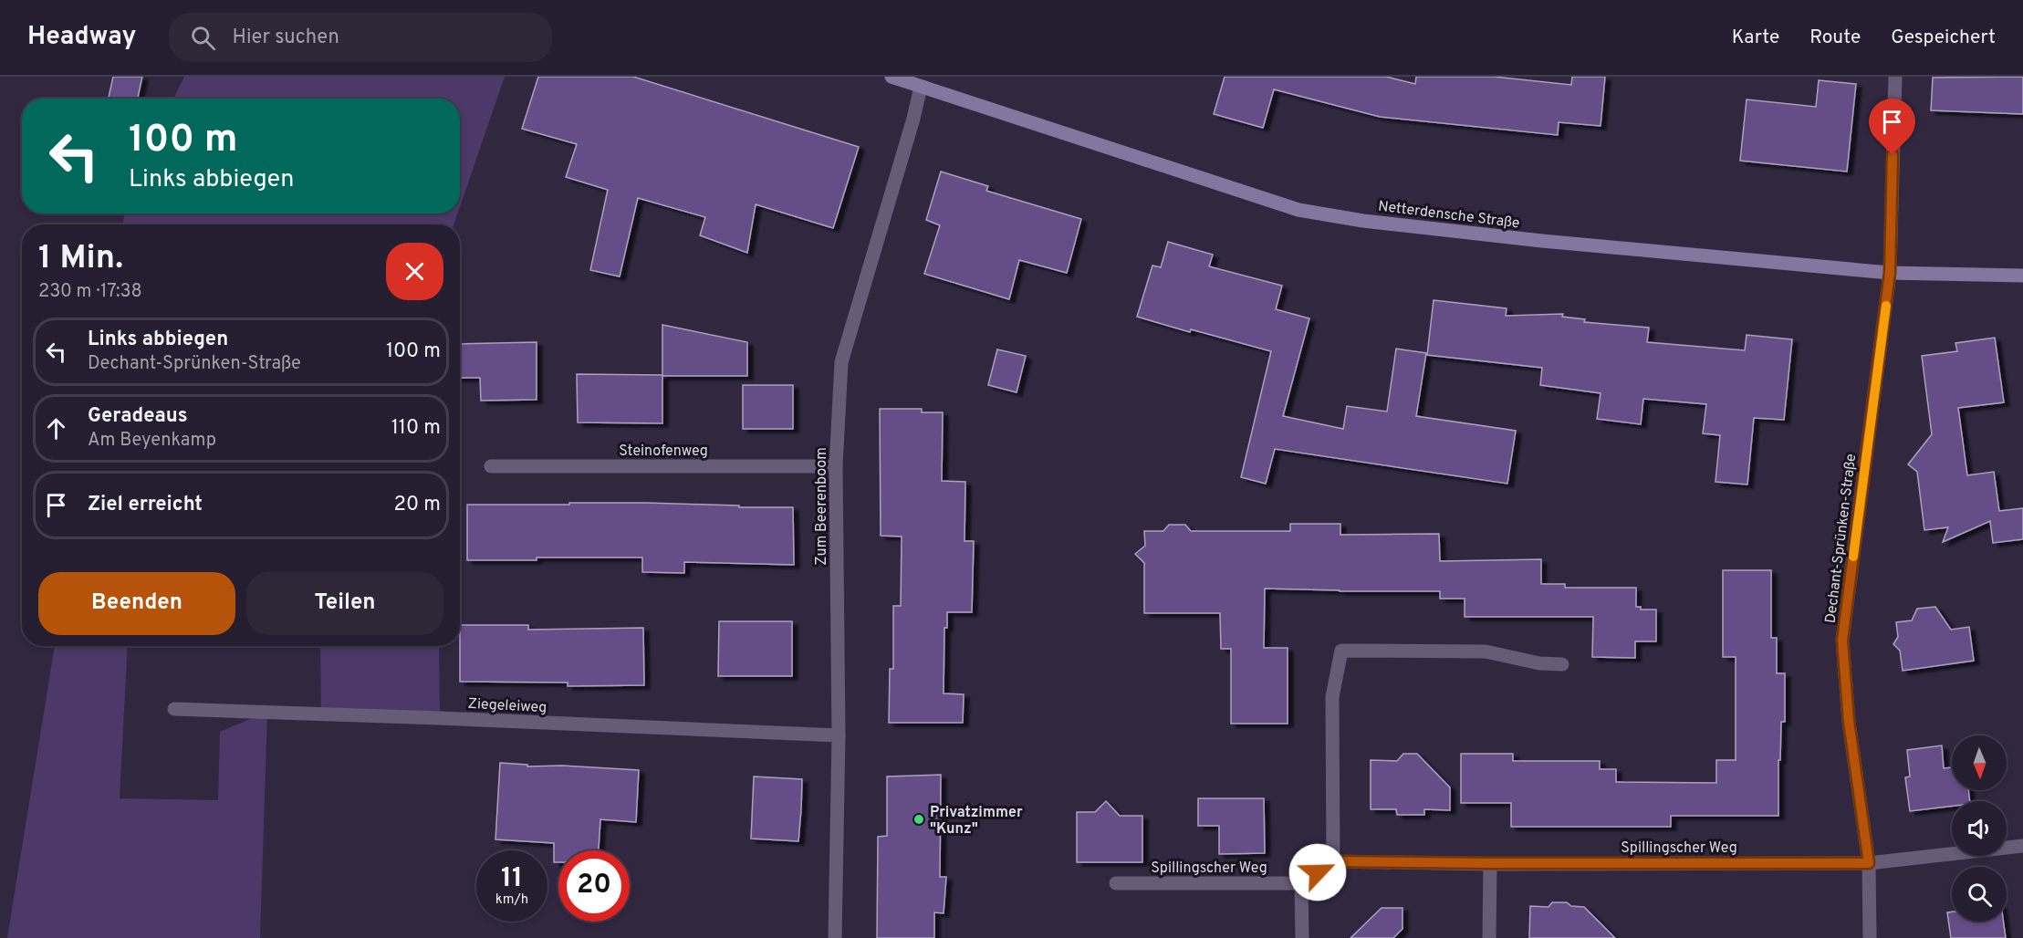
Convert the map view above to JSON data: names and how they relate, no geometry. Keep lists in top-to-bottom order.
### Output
{
  "streets": {
    "street": [
      "Netterdensche Straße",
      "Steinofenweg",
      "Zum Beerenboom",
      "Dechant-Sprünken-Straße",
      "Ziegeleiweg",
      "Spillingscher Weg"
    ]
  },
  "crossings": [
    ["Netterdensche Straße", "Zum Beerenboom"],
    ["Netterdensche Straße", "Dechant-Sprünken-Straße"],
    ["Steinofenweg", "Zum Beerenboom"],
    ["Zum Beerenboom", "Ziegeleiweg"],
    ["Dechant-Sprünken-Straße", "Spillingscher Weg"]
  ],
  "places": ["Privatzimmer \"Kunz\""],
  "north": "bottom",
  "page": {
    "header": "Headway",
    "search": "Hier suchen",
    "nav": ["Karte", "Route", "Gespeichert"],
    "turn": ["100 m", "Links abbiegen"],
    "heading": ["1 Min.", "230 m · 17:38"],
    "list": [
      {
        "name": "Links abbiegen",
        "note": "Dechant-Sprünken-Straße",
        "value": "100 m"
      },
      {
        "name": "Geradeaus",
        "note": "Am Beyenkamp",
        "value": "110 m"
      },
      {
        "name": "Ziel erreicht",
        "value": "20 m"
      }
    ],
    "buttons": ["Beenden", "Teilen"],
    "speed": "11 km/h",
    "limit": "20"
  }
}
